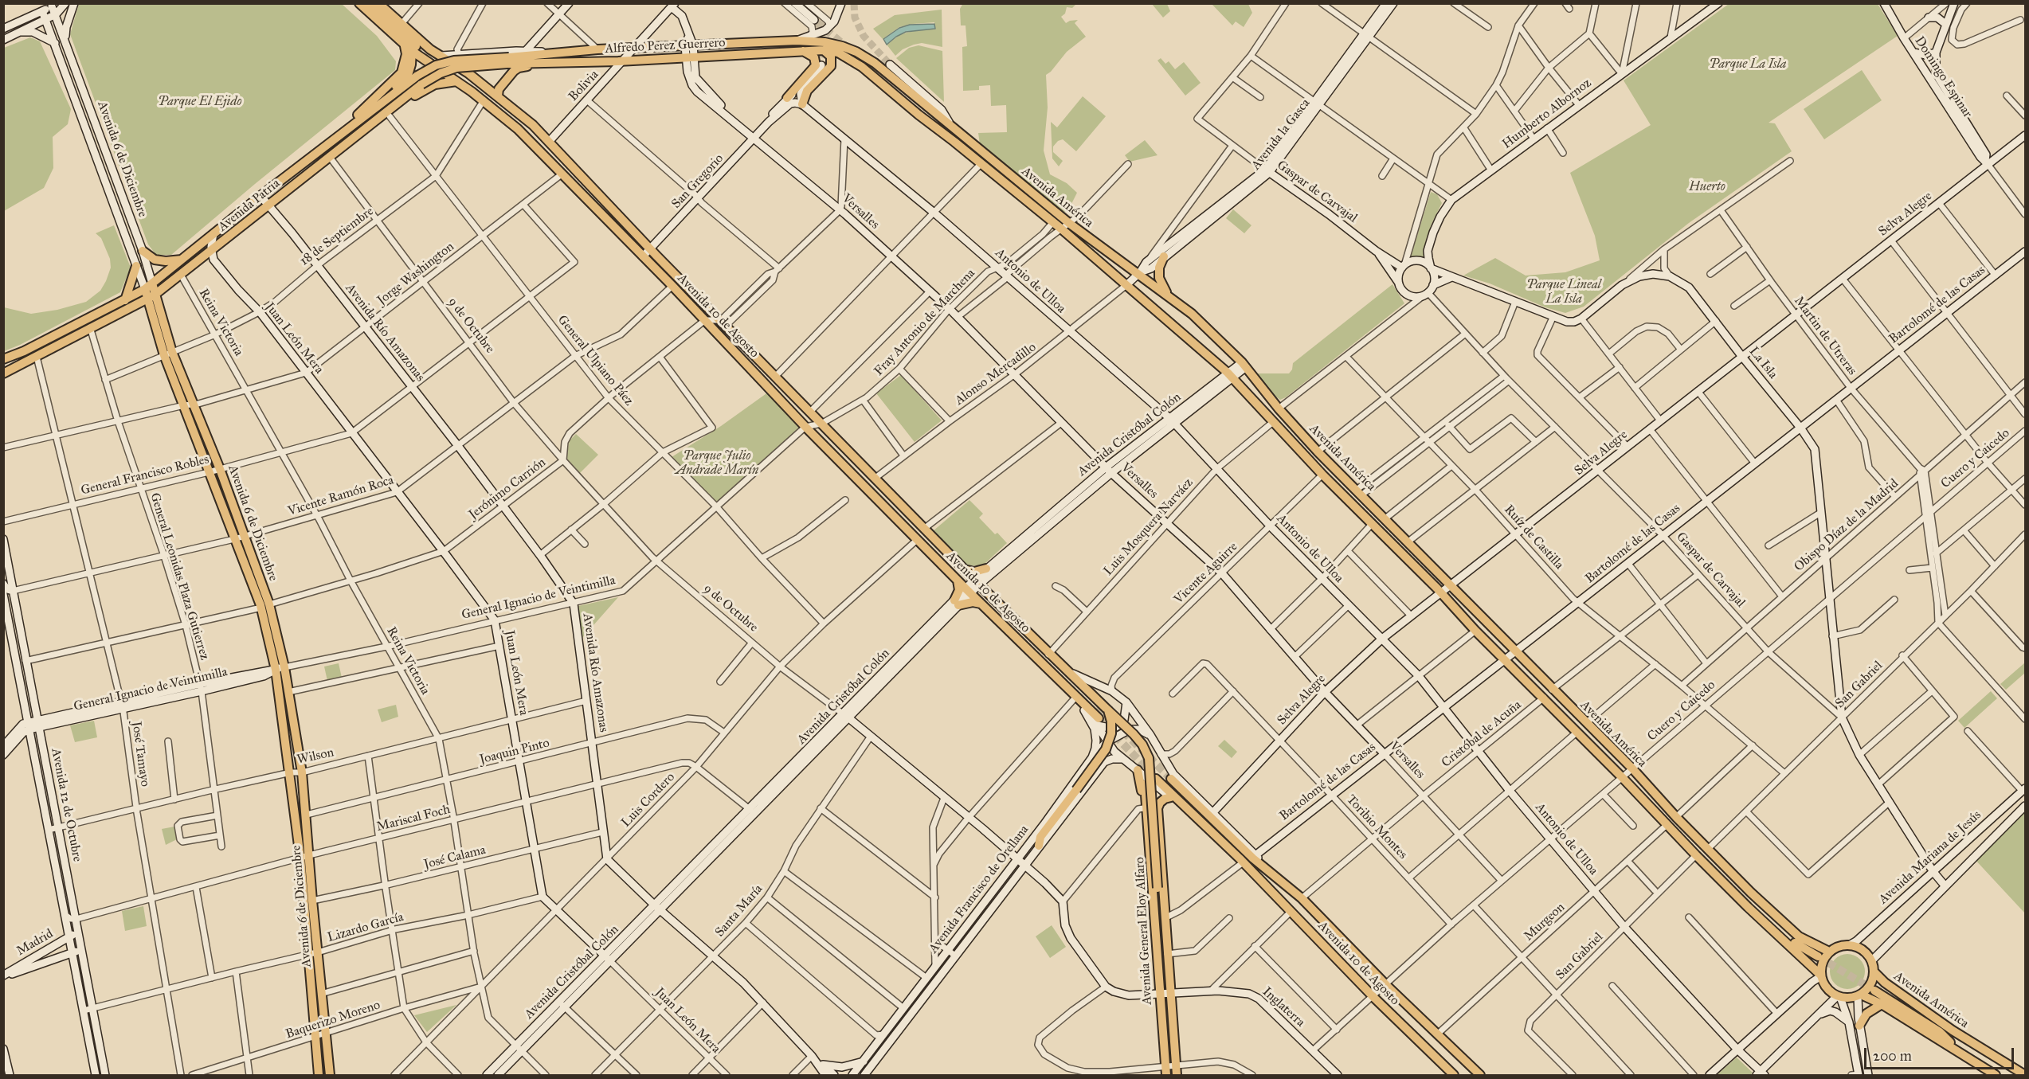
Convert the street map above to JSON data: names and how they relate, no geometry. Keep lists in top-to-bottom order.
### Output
{
  "streets": {
    "main road": [
      "Alfredo Perez Guerrero",
      "Avenida 6 de Diciembre",
      "Avenida América",
      "Avenida Patria",
      "Avenida 10 de Agosto",
      "Avenida General Eloy Alfaro"
    ],
    "street": [
      "Domingo Espinar",
      "Bolivia",
      "Humberto Albornoz",
      "Avenida la Gasca",
      "San Gregorio",
      "Gaspar de Carvajal",
      "Versalles",
      "Selva Alegre",
      "18 de Septiembre",
      "Jorge Washington",
      "Antonio de Ulloa",
      "Bartolomé de las Casas",
      "Reina Victoria",
      "Fray Antonio de Marchena",
      "9 de Octubre",
      "Avenida Río Amazonas",
      "Martin de Utreras",
      "Juan León Mera",
      "General Ulpiano Páez",
      "La Isla",
      "Alonso Mercadillo",
      "Avenida Cristóbal Colón",
      "Cuero y Caicedo",
      "General Francisco Robles",
      "Jerónimo Carrión",
      "Vicente Ramón Roca",
      "Obispo Díaz de la Madrid",
      "Luis Mosquera Narváez",
      "Ruíz de Castilla",
      "Vicente Aguirre",
      "General Leonidas Plaza Gutierrez",
      "General Ignacio de Veintimilla",
      "San Gabriel",
      "Cristóbal de Acuña",
      "Joaquin Pinto",
      "José Tamayo",
      "Wilson",
      "Luis Cordero",
      "Avenida 12 de Octubre",
      "Mariscal Foch",
      "Toribio Montes",
      "José Calama",
      "Avenida Mariana de Jesús",
      "Avenida Francisco de Orellana",
      "Santa María",
      "Murgeon",
      "Lizardo García",
      "Madrid",
      "Inglaterra",
      "Baquerizo Moreno"
    ]
  },
  "crossings": [
    ["Alfredo Perez Guerrero", "Bolivia"],
    ["Alfredo Perez Guerrero", "Avenida América"],
    ["Alfredo Perez Guerrero", "Avenida Patria"],
    ["Alfredo Perez Guerrero", "Versalles"],
    ["Domingo Espinar", "Selva Alegre"],
    ["Bolivia", "Avenida 10 de Agosto"],
    ["Humberto Albornoz", "Gaspar de Carvajal"],
    ["Avenida la Gasca", "Gaspar de Carvajal"],
    ["Avenida la Gasca", "Avenida América"],
    ["Avenida la Gasca", "Alonso Mercadillo"],
    ["Avenida 6 de Diciembre", "Avenida Patria"],
    ["Avenida 6 de Diciembre", "18 de Septiembre"],
    ["Avenida 6 de Diciembre", "Jorge Washington"],
    ["Avenida 6 de Diciembre", "General Francisco Robles"],
    ["Avenida 6 de Diciembre", "Jerónimo Carrión"],
    ["Avenida 6 de Diciembre", "Vicente Ramón Roca"],
    ["Avenida 6 de Diciembre", "General Ignacio de Veintimilla"],
    ["Avenida 6 de Diciembre", "Joaquin Pinto"],
    ["Avenida 6 de Diciembre", "Wilson"],
    ["Avenida 6 de Diciembre", "Mariscal Foch"],
    ["Avenida 6 de Diciembre", "José Calama"],
    ["Avenida 6 de Diciembre", "Lizardo García"],
    ["Avenida 6 de Diciembre", "Baquerizo Moreno"],
    ["San Gregorio", "Versalles"],
    ["San Gregorio", "Antonio de Ulloa"],
    ["San Gregorio", "Avenida 10 de Agosto"],
    ["Gaspar de Carvajal", "Selva Alegre"],
    ["Gaspar de Carvajal", "Bartolomé de las Casas"],
    ["Gaspar de Carvajal", "La Isla"],
    ["Gaspar de Carvajal", "Cuero y Caicedo"],
    ["Gaspar de Carvajal", "Obispo Díaz de la Madrid"],
    ["Gaspar de Carvajal", "San Gabriel"],
    ["Gaspar de Carvajal", "Avenida Mariana de Jesús"],
    ["Avenida América", "Selva Alegre"],
    ["Avenida América", "Bartolomé de las Casas"],
    ["Avenida América", "Fray Antonio de Marchena"],
    ["Avenida América", "Alonso Mercadillo"],
    ["Avenida América", "Avenida Cristóbal Colón"],
    ["Avenida América", "Cuero y Caicedo"],
    ["Avenida América", "Luis Mosquera Narváez"],
    ["Avenida América", "Vicente Aguirre"],
    ["Avenida América", "San Gabriel"],
    ["Avenida América", "Cristóbal de Acuña"],
    ["Avenida América", "Avenida Mariana de Jesús"],
    ["Avenida América", "Murgeon"],
    ["Avenida Patria", "Reina Victoria"],
    ["Avenida Patria", "9 de Octubre"],
    ["Avenida Patria", "Avenida Río Amazonas"],
    ["Avenida Patria", "Juan León Mera"],
    ["Avenida Patria", "General Leonidas Plaza Gutierrez"],
    ["Avenida Patria", "José Tamayo"],
    ["Versalles", "Selva Alegre"],
    ["Versalles", "Bartolomé de las Casas"],
    ["Versalles", "Fray Antonio de Marchena"],
    ["Versalles", "Alonso Mercadillo"],
    ["Versalles", "Avenida Cristóbal Colón"],
    ["Versalles", "Cuero y Caicedo"],
    ["Versalles", "Luis Mosquera Narváez"],
    ["Versalles", "Vicente Aguirre"],
    ["Versalles", "Cristóbal de Acuña"],
    ["Selva Alegre", "Antonio de Ulloa"],
    ["Selva Alegre", "Avenida 10 de Agosto"],
    ["Selva Alegre", "Martin de Utreras"],
    ["Selva Alegre", "La Isla"],
    ["Selva Alegre", "Ruíz de Castilla"],
    ["Selva Alegre", "Toribio Montes"],
    ["18 de Septiembre", "Avenida 10 de Agosto"],
    ["18 de Septiembre", "Reina Victoria"],
    ["18 de Septiembre", "9 de Octubre"],
    ["18 de Septiembre", "Avenida Río Amazonas"],
    ["18 de Septiembre", "Juan León Mera"],
    ["18 de Septiembre", "General Ulpiano Páez"],
    ["18 de Septiembre", "General Leonidas Plaza Gutierrez"],
    ["Jorge Washington", "Avenida 10 de Agosto"],
    ["Jorge Washington", "Reina Victoria"],
    ["Jorge Washington", "9 de Octubre"],
    ["Jorge Washington", "Avenida Río Amazonas"],
    ["Jorge Washington", "Juan León Mera"],
    ["Jorge Washington", "General Ulpiano Páez"],
    ["Jorge Washington", "General Francisco Robles"],
    ["Antonio de Ulloa", "Bartolomé de las Casas"],
    ["Antonio de Ulloa", "Fray Antonio de Marchena"],
    ["Antonio de Ulloa", "Alonso Mercadillo"],
    ["Antonio de Ulloa", "Avenida Cristóbal Colón"],
    ["Antonio de Ulloa", "Cuero y Caicedo"],
    ["Antonio de Ulloa", "Luis Mosquera Narváez"],
    ["Antonio de Ulloa", "Vicente Aguirre"],
    ["Antonio de Ulloa", "San Gabriel"],
    ["Antonio de Ulloa", "Cristóbal de Acuña"],
    ["Antonio de Ulloa", "Murgeon"],
    ["Bartolomé de las Casas", "Avenida 10 de Agosto"],
    ["Bartolomé de las Casas", "Martin de Utreras"],
    ["Bartolomé de las Casas", "La Isla"],
    ["Bartolomé de las Casas", "Ruíz de Castilla"],
    ["Bartolomé de las Casas", "Toribio Montes"],
    ["Avenida 10 de Agosto", "Fray Antonio de Marchena"],
    ["Avenida 10 de Agosto", "Alonso Mercadillo"],
    ["Avenida 10 de Agosto", "Avenida Cristóbal Colón"],
    ["Avenida 10 de Agosto", "Cuero y Caicedo"],
    ["Avenida 10 de Agosto", "Jerónimo Carrión"],
    ["Avenida 10 de Agosto", "Vicente Ramón Roca"],
    ["Avenida 10 de Agosto", "Luis Mosquera Narváez"],
    ["Avenida 10 de Agosto", "Vicente Aguirre"],
    ["Avenida 10 de Agosto", "General Ignacio de Veintimilla"],
    ["Avenida 10 de Agosto", "Cristóbal de Acuña"],
    ["Avenida 10 de Agosto", "Luis Cordero"],
    ["Avenida 10 de Agosto", "Avenida Francisco de Orellana"],
    ["Avenida 10 de Agosto", "Murgeon"],
    ["Reina Victoria", "Avenida Cristóbal Colón"],
    ["Reina Victoria", "General Francisco Robles"],
    ["Reina Victoria", "Jerónimo Carrión"],
    ["Reina Victoria", "Vicente Ramón Roca"],
    ["Reina Victoria", "General Ignacio de Veintimilla"],
    ["Reina Victoria", "Joaquin Pinto"],
    ["Reina Victoria", "Wilson"],
    ["Reina Victoria", "Luis Cordero"],
    ["Reina Victoria", "Mariscal Foch"],
    ["Reina Victoria", "José Calama"],
    ["Reina Victoria", "Lizardo García"],
    ["Reina Victoria", "Baquerizo Moreno"],
    ["Fray Antonio de Marchena", "General Ignacio de Veintimilla"],
    ["9 de Octubre", "Avenida Cristóbal Colón"],
    ["9 de Octubre", "General Francisco Robles"],
    ["9 de Octubre", "Jerónimo Carrión"],
    ["9 de Octubre", "Vicente Ramón Roca"],
    ["9 de Octubre", "General Ignacio de Veintimilla"],
    ["9 de Octubre", "Luis Cordero"],
    ["9 de Octubre", "Avenida Francisco de Orellana"],
    ["9 de Octubre", "Santa María"],
    ["Avenida Río Amazonas", "General Francisco Robles"],
    ["Avenida Río Amazonas", "Jerónimo Carrión"],
    ["Avenida Río Amazonas", "Vicente Ramón Roca"],
    ["Avenida Río Amazonas", "General Ignacio de Veintimilla"],
    ["Avenida Río Amazonas", "Joaquin Pinto"],
    ["Avenida Río Amazonas", "Wilson"],
    ["Avenida Río Amazonas", "Luis Cordero"],
    ["Avenida Río Amazonas", "Mariscal Foch"],
    ["Avenida Río Amazonas", "José Calama"],
    ["Martin de Utreras", "Obispo Díaz de la Madrid"],
    ["Juan León Mera", "Avenida Cristóbal Colón"],
    ["Juan León Mera", "General Francisco Robles"],
    ["Juan León Mera", "Jerónimo Carrión"],
    ["Juan León Mera", "Vicente Ramón Roca"],
    ["Juan León Mera", "General Ignacio de Veintimilla"],
    ["Juan León Mera", "Joaquin Pinto"],
    ["Juan León Mera", "Wilson"],
    ["Juan León Mera", "Luis Cordero"],
    ["Juan León Mera", "Mariscal Foch"],
    ["Juan León Mera", "José Calama"],
    ["Juan León Mera", "Santa María"],
    ["Juan León Mera", "Lizardo García"],
    ["General Ulpiano Páez", "General Francisco Robles"],
    ["General Ulpiano Páez", "Jerónimo Carrión"],
    ["General Ulpiano Páez", "Vicente Ramón Roca"],
    ["General Ulpiano Páez", "General Ignacio de Veintimilla"],
    ["General Ulpiano Páez", "Luis Cordero"],
    ["La Isla", "Cuero y Caicedo"],
    ["La Isla", "Obispo Díaz de la Madrid"],
    ["La Isla", "San Gabriel"],
    ["Cuero y Caicedo", "Ruíz de Castilla"],
    ["Cuero y Caicedo", "Toribio Montes"],
    ["Cuero y Caicedo", "Inglaterra"],
    ["General Francisco Robles", "General Leonidas Plaza Gutierrez"],
    ["General Francisco Robles", "José Tamayo"],
    ["Jerónimo Carrión", "General Leonidas Plaza Gutierrez"],
    ["Jerónimo Carrión", "José Tamayo"],
    ["Jerónimo Carrión", "Avenida 12 de Octubre"],
    ["Vicente Ramón Roca", "General Leonidas Plaza Gutierrez"],
    ["Vicente Ramón Roca", "José Tamayo"],
    ["Vicente Ramón Roca", "Avenida 12 de Octubre"],
    ["Obispo Díaz de la Madrid", "Ruíz de Castilla"],
    ["Ruíz de Castilla", "San Gabriel"],
    ["General Leonidas Plaza Gutierrez", "General Ignacio de Veintimilla"],
    ["General Leonidas Plaza Gutierrez", "Wilson"],
    ["General Ignacio de Veintimilla", "José Tamayo"],
    ["General Ignacio de Veintimilla", "Avenida 12 de Octubre"],
    ["Cristóbal de Acuña", "Toribio Montes"],
    ["Joaquin Pinto", "Luis Cordero"],
    ["José Tamayo", "Wilson"],
    ["José Tamayo", "Mariscal Foch"],
    ["José Tamayo", "Lizardo García"],
    ["Wilson", "Avenida 12 de Octubre"],
    ["Luis Cordero", "Mariscal Foch"],
    ["Luis Cordero", "Baquerizo Moreno"],
    ["Avenida 12 de Octubre", "Mariscal Foch"],
    ["Avenida 12 de Octubre", "Lizardo García"],
    ["Avenida 12 de Octubre", "Madrid"],
    ["Avenida General Eloy Alfaro", "Inglaterra"]
  ],
  "parks": [
    "Parque La Isla",
    "Parque El Ejido",
    "Huerto",
    "Parque Lineal La Isla",
    "Parque Julio Andrade Marín"
  ],
  "scale_bar": "200 m"
}
